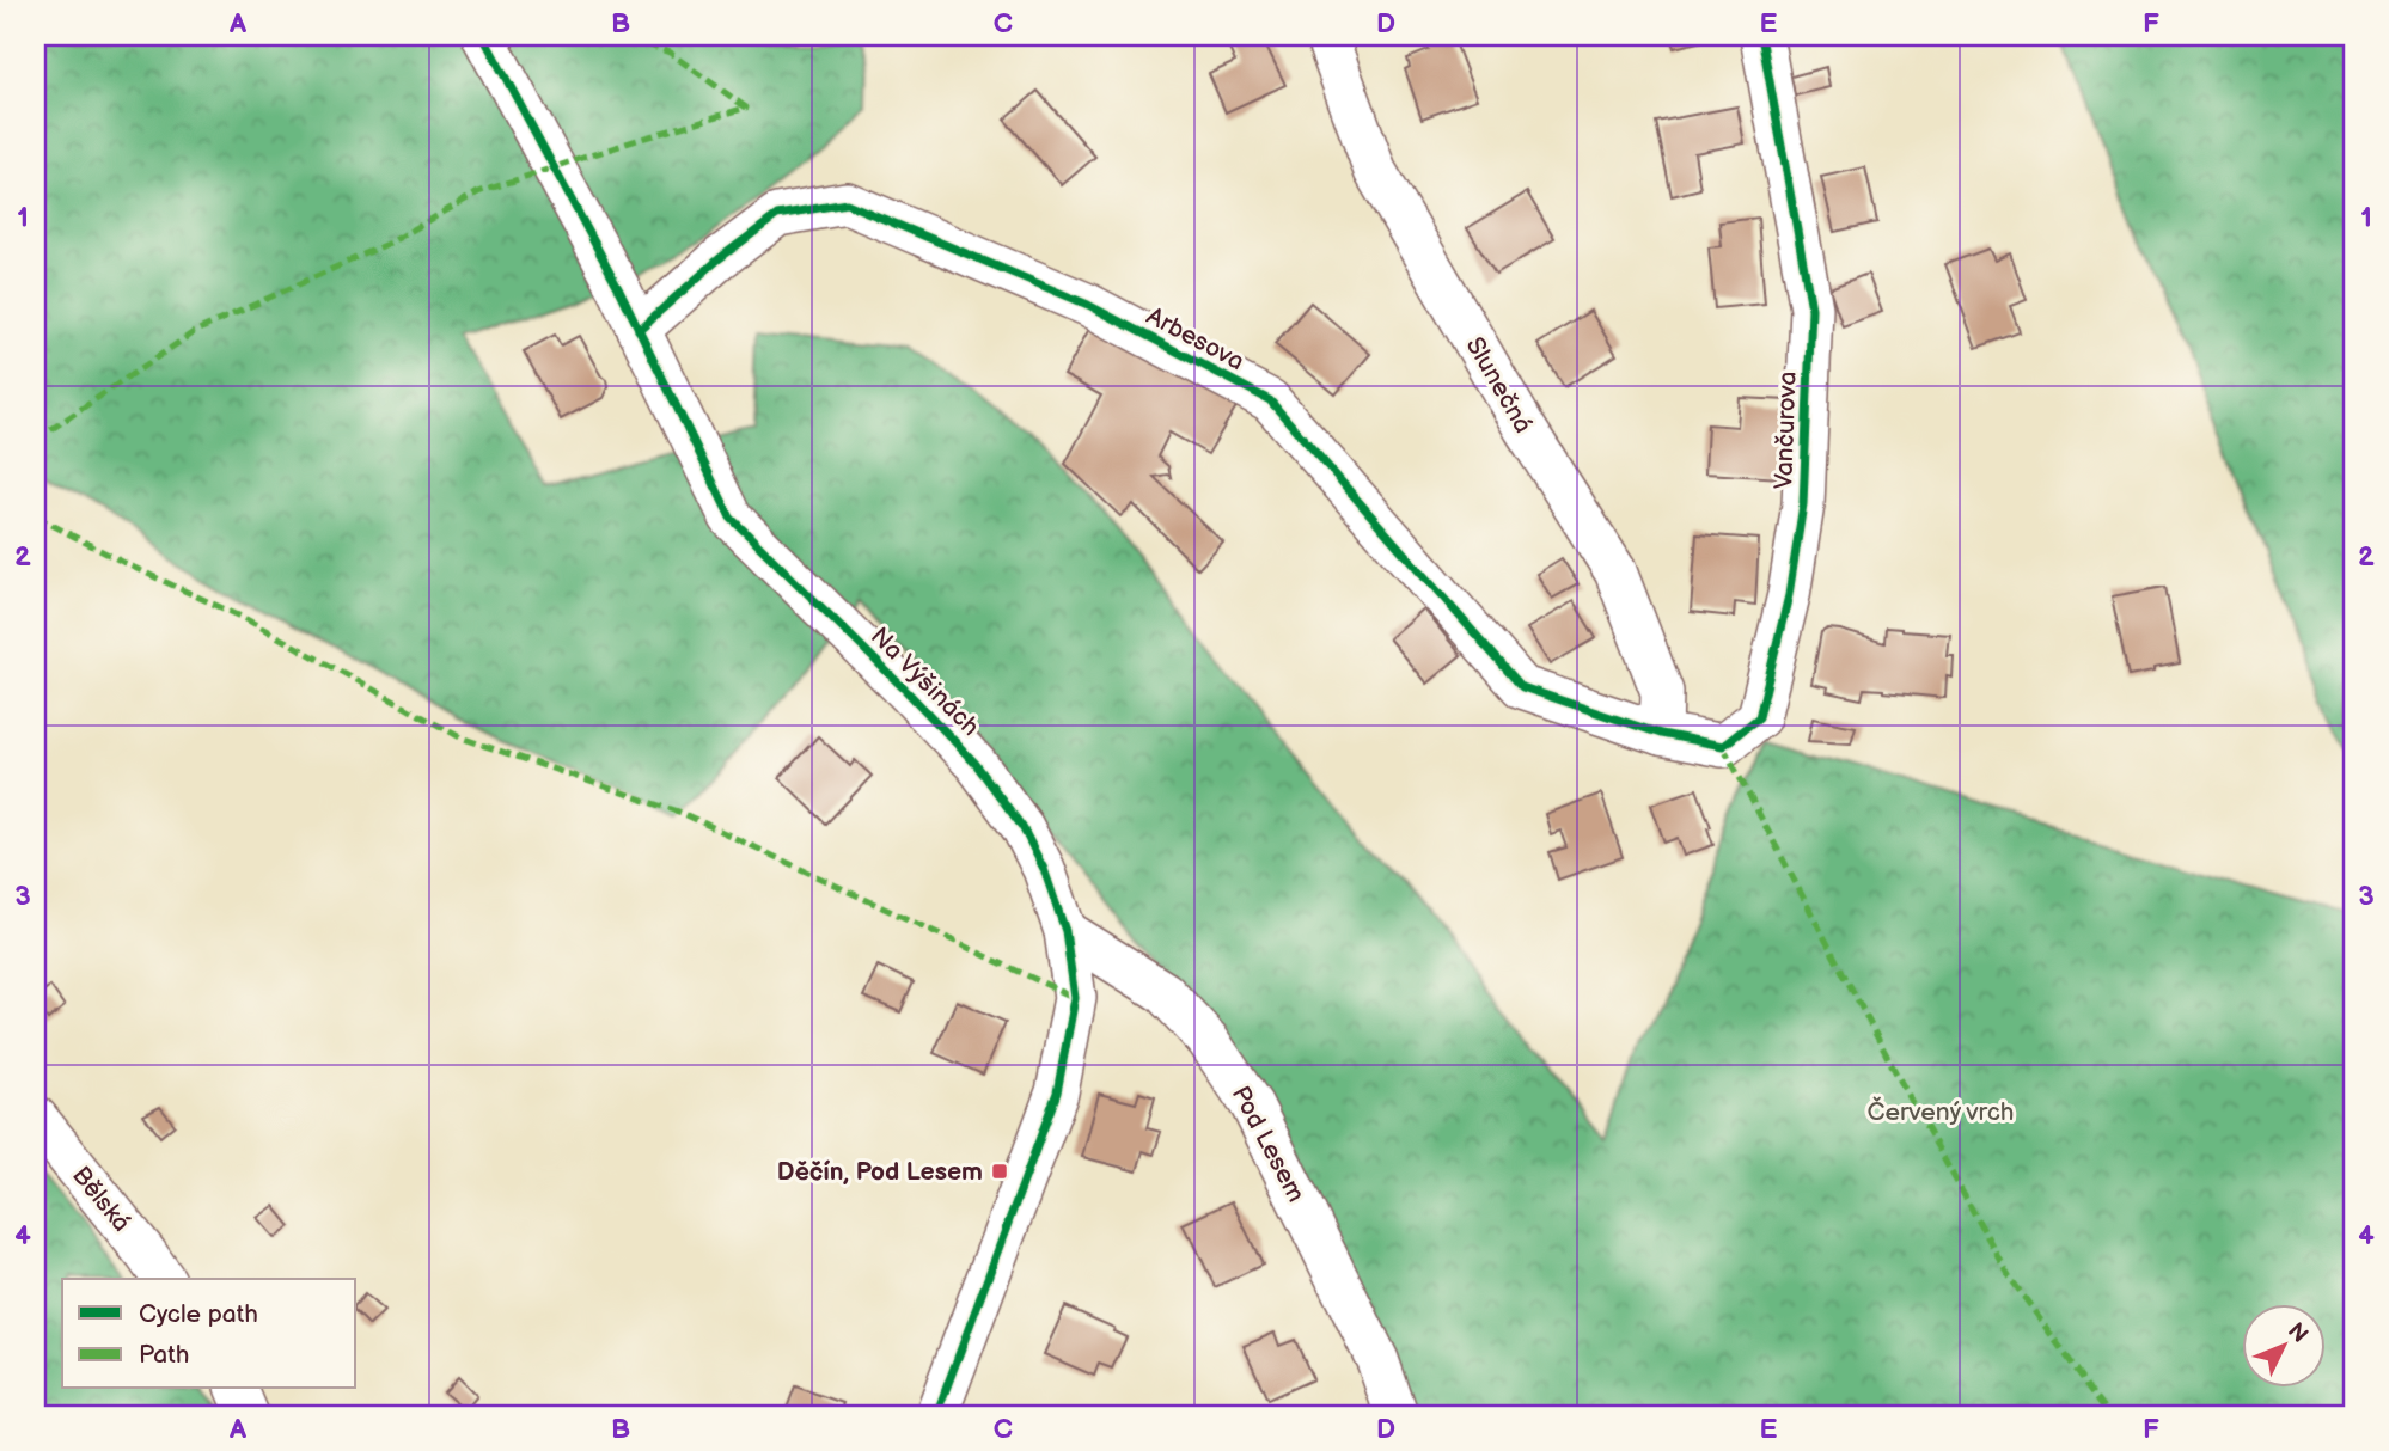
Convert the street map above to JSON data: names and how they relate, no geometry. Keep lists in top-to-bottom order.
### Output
{
  "streets": {
    "street": [
      "Arbesova",
      "Slunečná",
      "Vančurova",
      "Na Výšinách",
      "Pod Lesem",
      "Bělská"
    ]
  },
  "crossings": [
    ["Arbesova", "Slunečná"],
    ["Arbesova", "Vančurova"],
    ["Arbesova", "Na Výšinách"],
    ["Slunečná", "Vančurova"],
    ["Na Výšinách", "Pod Lesem"]
  ],
  "parks": ["Červený vrch"],
  "places": {
    "transit": ["Děčín, Pod Lesem"]
  },
  "legend": ["Cycle path", "Path"],
  "north": "top right",
  "grid": {
    "columns": [
      "A",
      "B",
      "C",
      "D",
      "E",
      "F"
    ],
    "rows": [
      "1",
      "2",
      "3",
      "4"
    ]
  }
}
